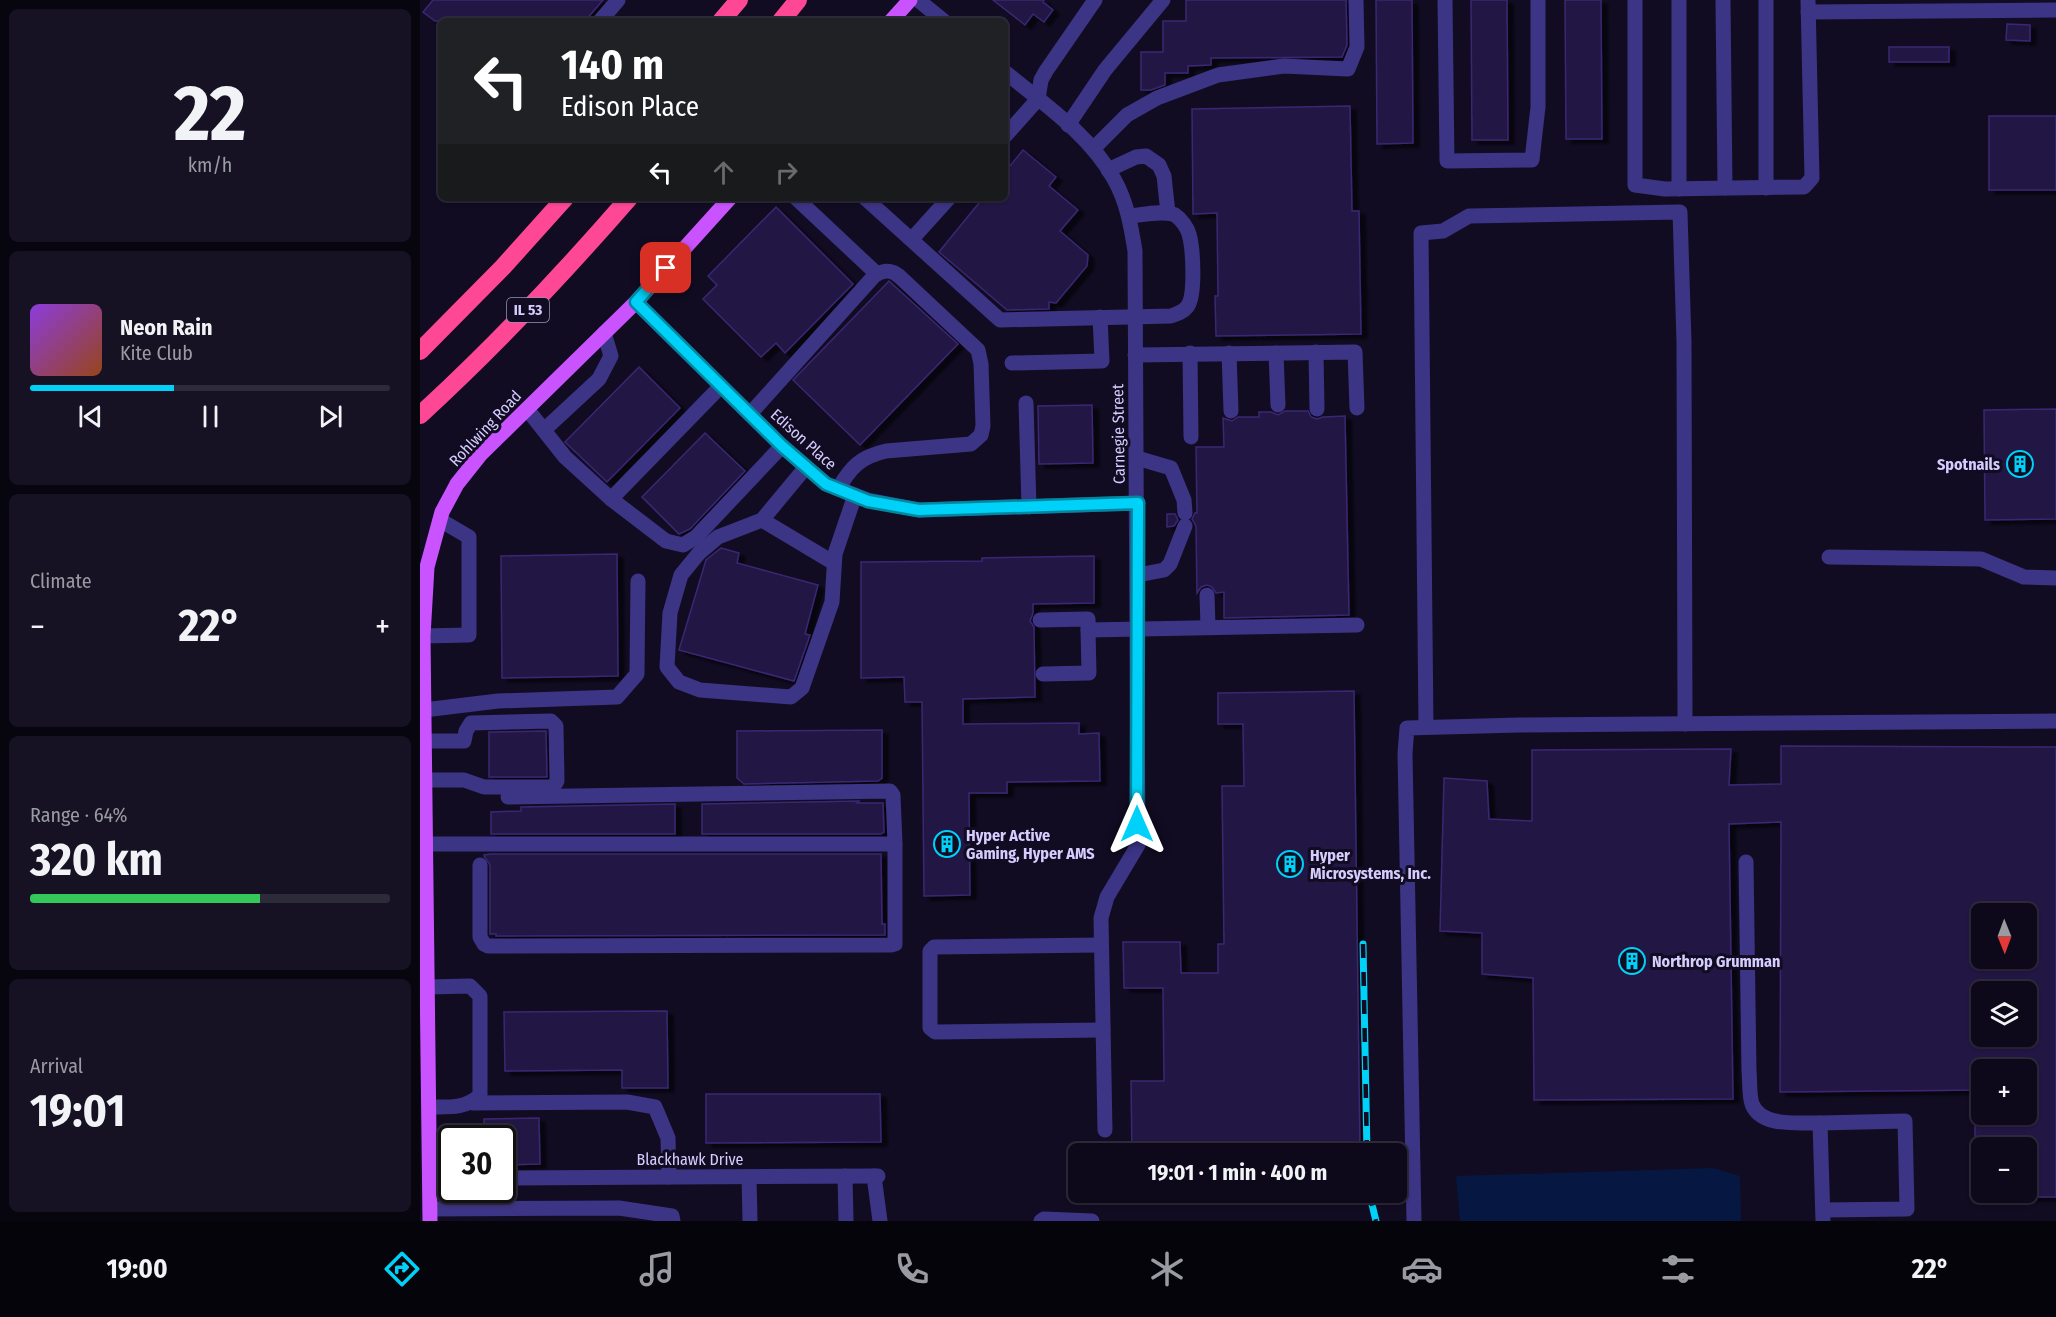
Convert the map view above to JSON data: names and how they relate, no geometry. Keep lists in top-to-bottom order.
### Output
{
  "streets": {
    "highway": ["IL 53"],
    "main road": ["Rohlwing Road"],
    "street": ["Carnegie Street", "Edison Place", "Blackhawk Drive"]
  },
  "crossings": [
    ["Rohlwing Road", "Edison Place"],
    ["Carnegie Street", "Edison Place"]
  ],
  "places": {
    "building": [
      "Spotnails",
      "Hyper Active Gaming, Hyper AMS",
      "Hyper Microsystems, Inc.",
      "Northrop Grumman"
    ]
  },
  "north": "bottom",
  "page": {
    "tile": [
      ["22", "km/h"],
      "Climate",
      ["Range · 64%", "320 km"],
      ["Arrival", "19:01"]
    ],
    "turn": ["140 m", "Edison Place"],
    "song": ["Neon Rain", "Kite Club"],
    "heat": ["−", "22°", "+"],
    "map_buttons": ["+", "−"],
    "limit": "30",
    "trip": "19:01 · 1 min · 400 m",
    "tabs": ["19:00", "22°"]
  }
}
